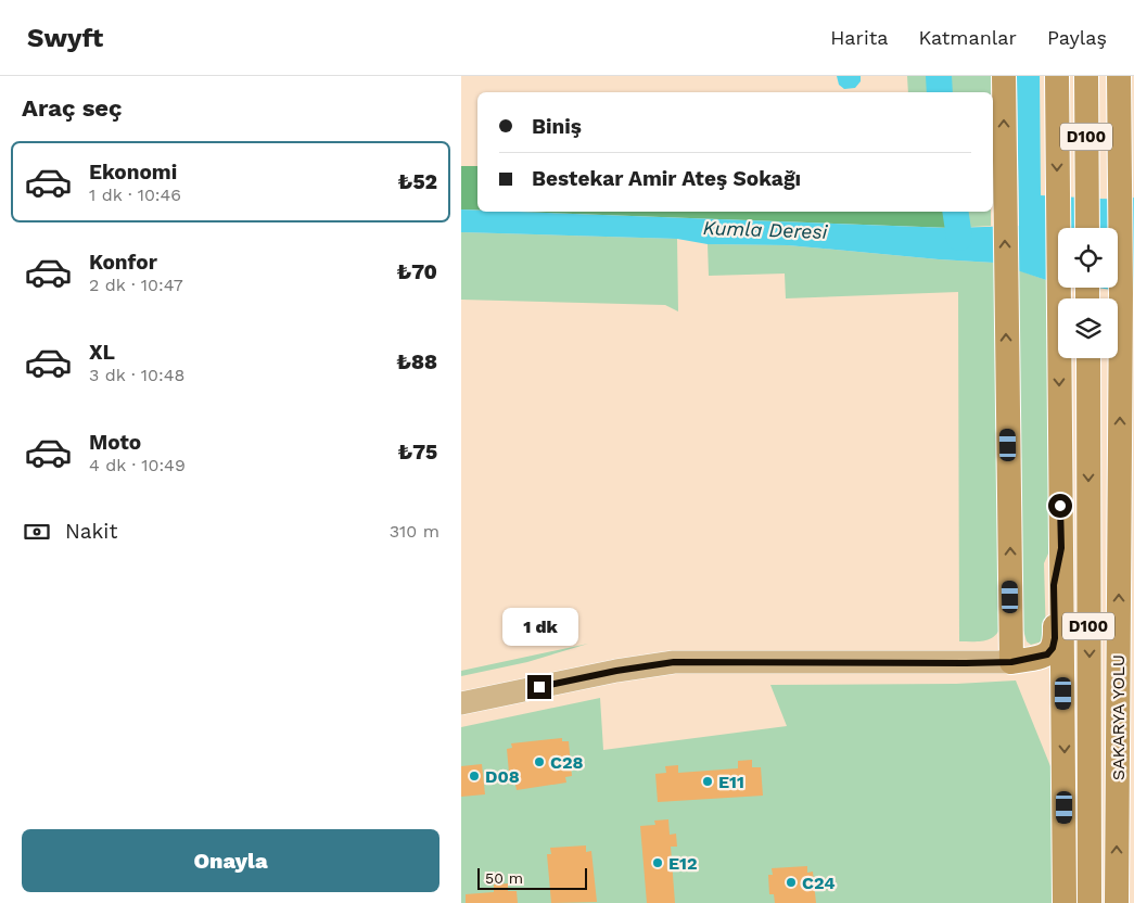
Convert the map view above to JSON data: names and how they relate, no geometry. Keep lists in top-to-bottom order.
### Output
{
  "streets": {
    "highway": ["D100", "SAKARYA YOLU"]
  },
  "water": ["Kumla Deresi"],
  "places": [
    "C28",
    "D08",
    "E11",
    "E12",
    "C24"
  ],
  "scale_bar": "50 m",
  "page": {
    "header": "Swyft",
    "nav": ["Harita", "Katmanlar", "Paylaş"],
    "heading": "Araç seç",
    "banner": ["Biniş", "Bestekar Amir Ateş Sokağı"],
    "list": [
      {
        "name": "Ekonomi",
        "note": "1 dk · 10:46",
        "value": "₺52"
      },
      {
        "name": "Konfor",
        "note": "2 dk · 10:47",
        "value": "₺70"
      },
      {
        "name": "XL",
        "note": "3 dk · 10:48",
        "value": "₺88"
      },
      {
        "name": "Moto",
        "note": "4 dk · 10:49",
        "value": "₺75"
      }
    ],
    "pay": ["Nakit", "310 m"],
    "bubble": "1 dk",
    "buttons": "Onayla",
    "scale": "50 m"
  }
}
